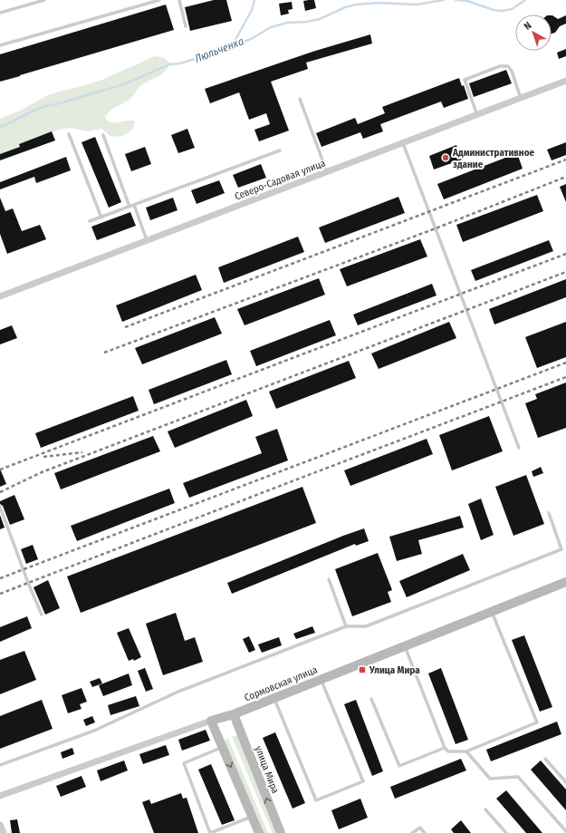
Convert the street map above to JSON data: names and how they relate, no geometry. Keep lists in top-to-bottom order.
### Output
{
  "streets": {
    "street": ["Северо-Садовая улица", "Сормовская улица", "улица Мира"]
  },
  "crossings": [
    ["Сормовская улица", "улица Мира"]
  ],
  "water": ["Люльченка"],
  "places": {
    "other": ["Административное здание"],
    "transit": ["Улица Мира"]
  },
  "north": "top left"
}
